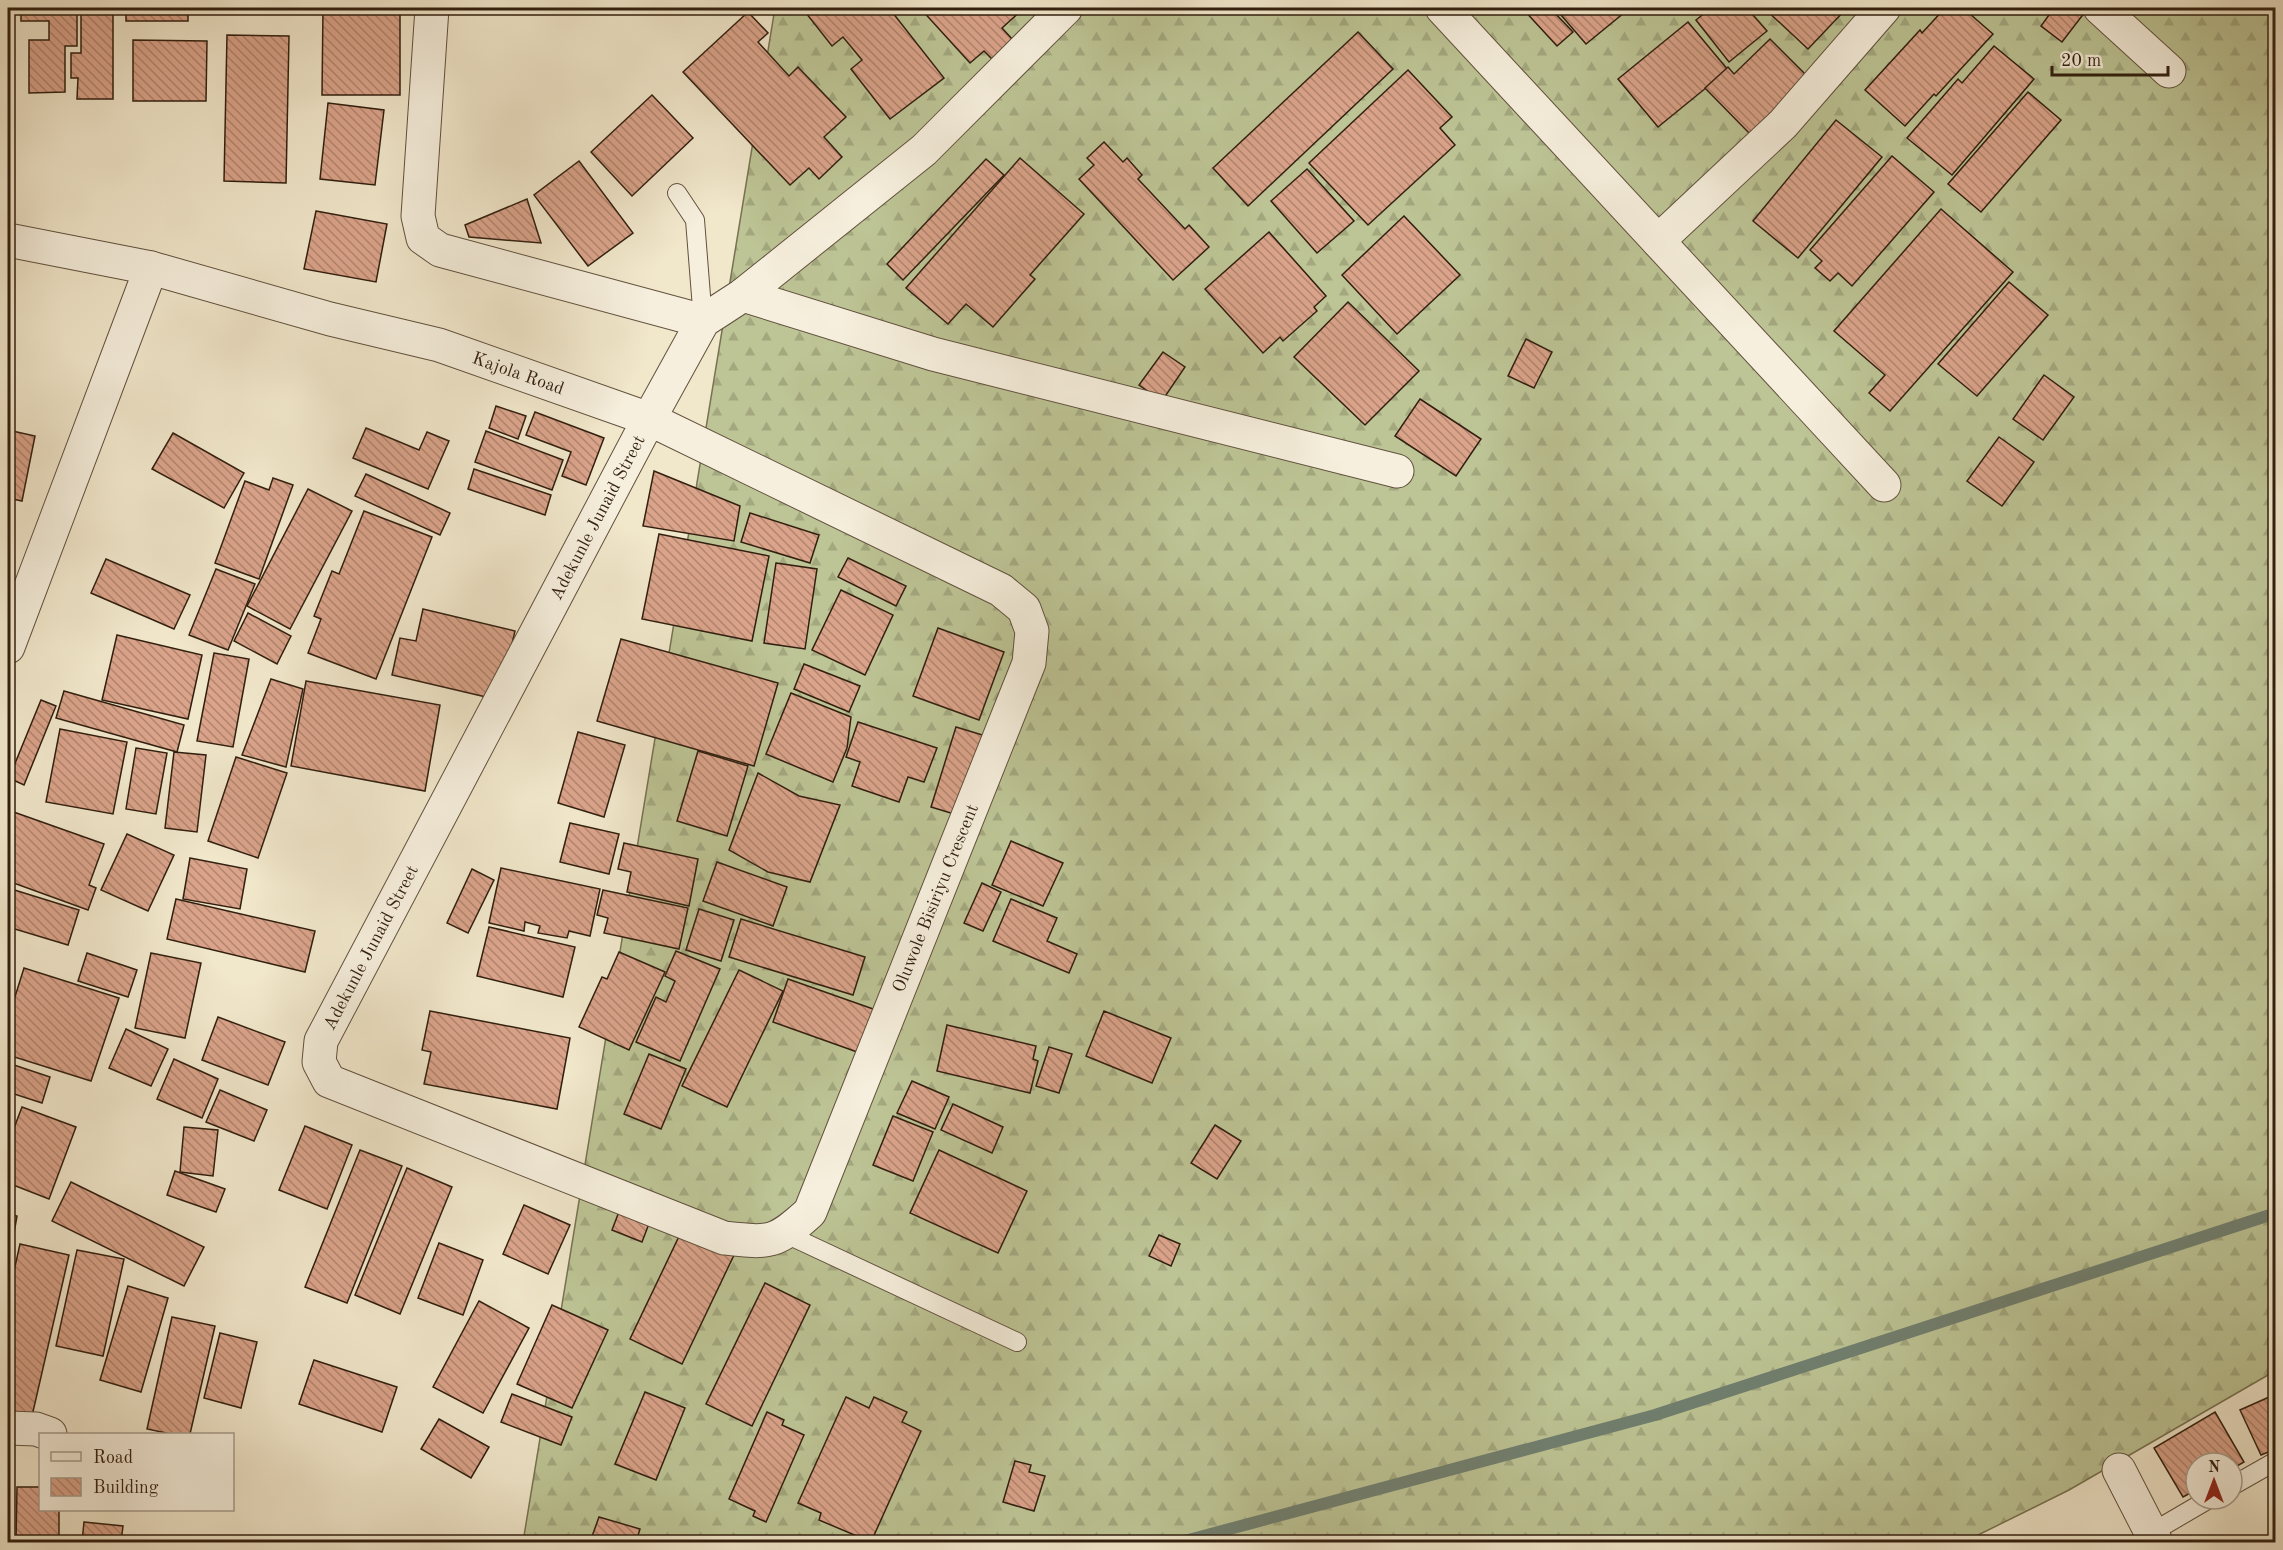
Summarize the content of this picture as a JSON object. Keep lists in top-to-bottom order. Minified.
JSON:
{"streets":{"street":["Kajola Road","Adekunle Junaid Street","Oluwole Bisiriyu Crescent"]},"crossings":[["Kajola Road","Adekunle Junaid Street"],["Kajola Road","Oluwole Bisiriyu Crescent"],["Adekunle Junaid Street","Oluwole Bisiriyu Crescent"]],"legend":["Road","Building"],"scale_bar":"20 m","north":"top"}
